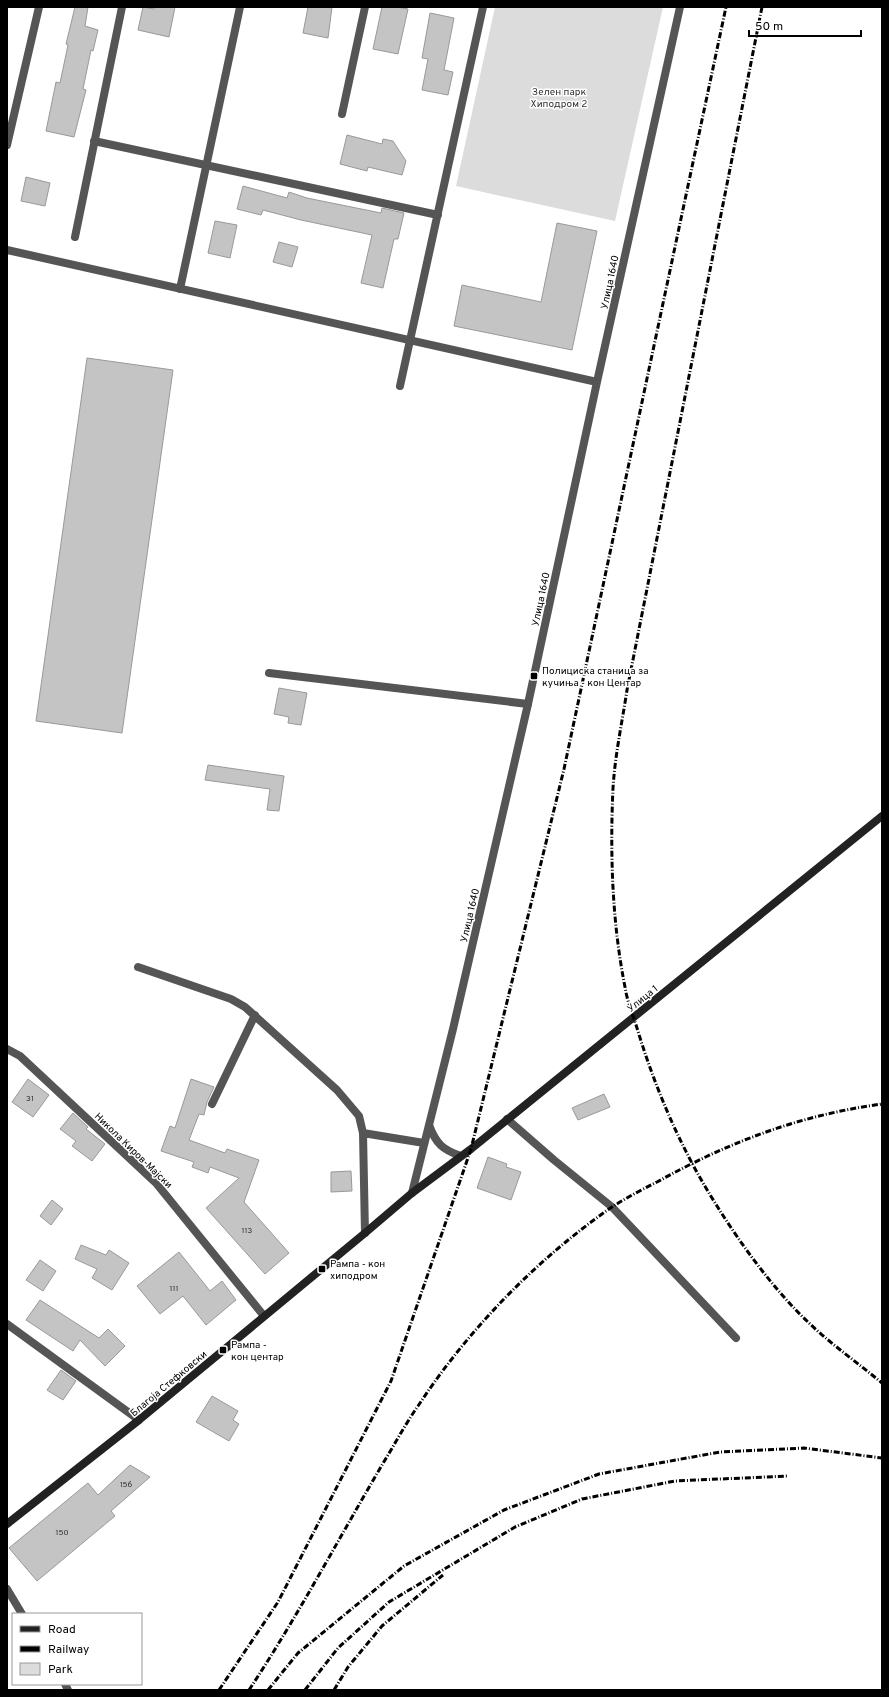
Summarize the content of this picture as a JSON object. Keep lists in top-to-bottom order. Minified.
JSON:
{"streets":{"main road":["Улица 1","Благоја Стефковски"],"street":["Улица 1640","Никола Киров-Мајски"]},"crossings":[["Улица 1640","Улица 1"],["Улица 1640","Благоја Стефковски"],["Улица 1","Благоја Стефковски"],["Никола Киров-Мајски","Благоја Стефковски"]],"parks":["Зелен парк Хиподром 2"],"places":{"transit":["Полициска станица за кучиња - кон Центар","Рампа - кон хиподром","Рампа - кон центар"]},"house_numbers":["31","113","111","156","150"],"legend":["Road","Railway","Park"],"scale_bar":"50 m"}
